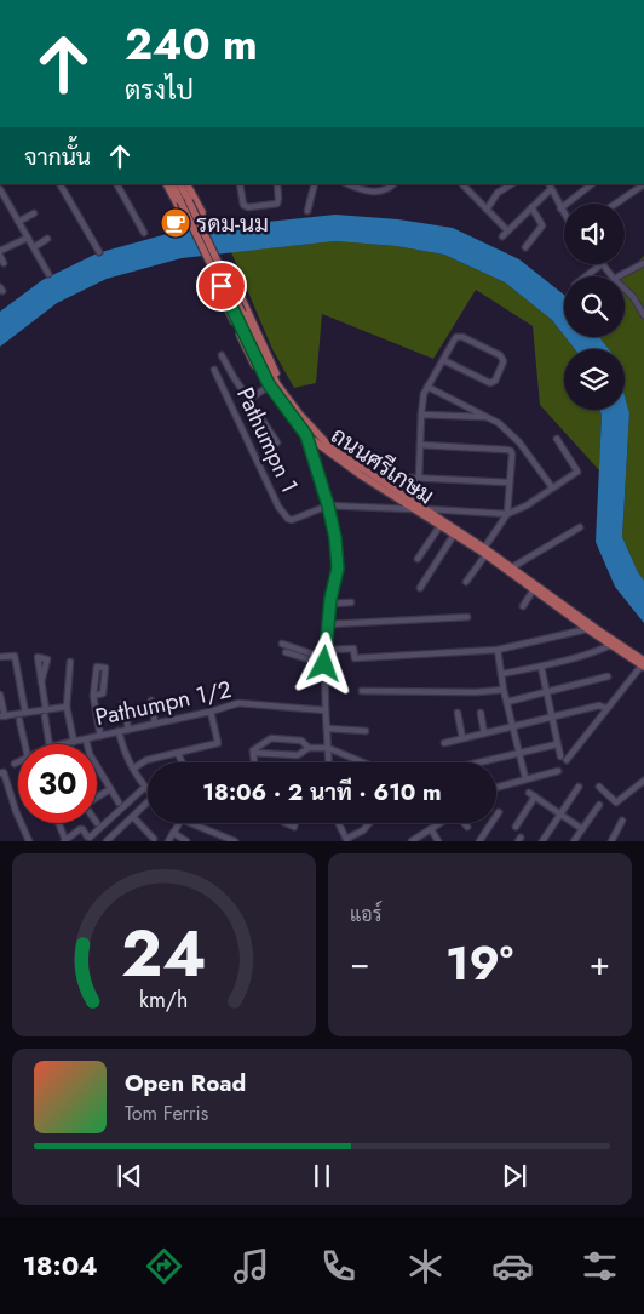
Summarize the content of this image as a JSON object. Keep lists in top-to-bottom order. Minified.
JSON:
{"streets":{"main road":["ถนนศรีเกษม"],"street":["Pathumpn 1","Pathumpn 1/2"]},"places":{"cafe":["รดม-นม"]},"page":{"turn":["240 m","ตรงไป"],"then":"จากนั้น","limit":"30","trip":"18:06 · 2 นาที · 610 m","tile":"แอร์","heat":["−","19°","+"],"song":["Open Road","Tom Ferris"],"tabs":"18:04","gauge":["24","km/h"]}}
